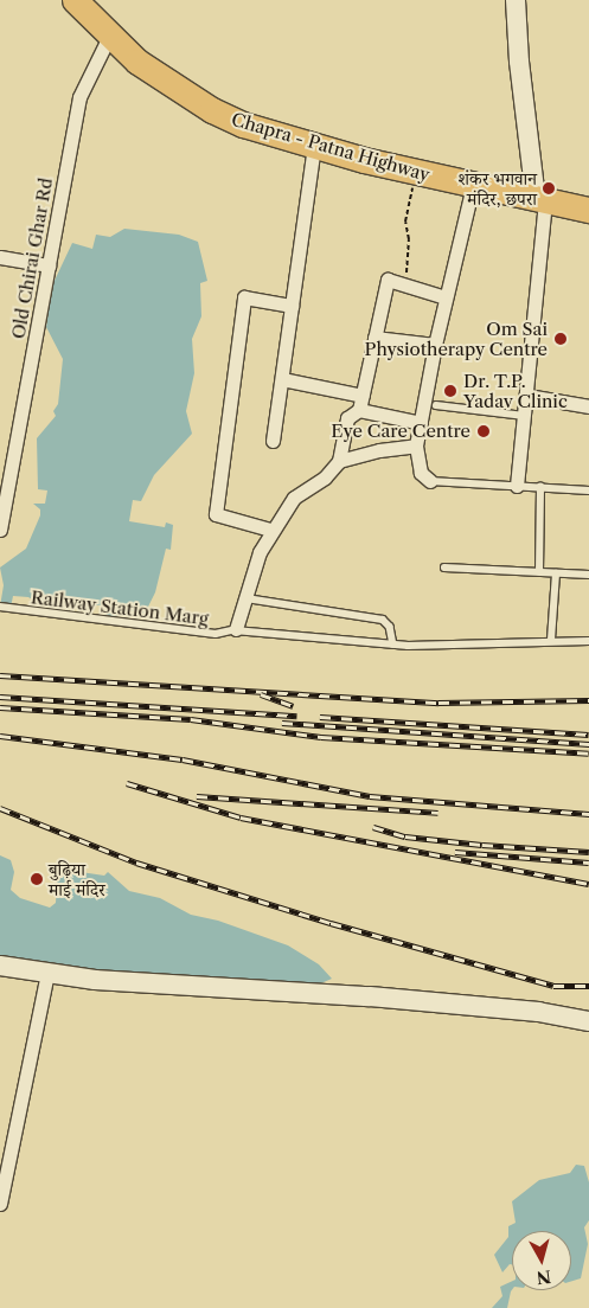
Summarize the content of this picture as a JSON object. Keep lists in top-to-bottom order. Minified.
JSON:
{"streets":{"highway":["Chapra - Patna Highway"],"street":["Old Chirai Ghar Rd"],"lane":["Railway Station Marg"]},"crossings":[["Chapra - Patna Highway","Old Chirai Ghar Rd"]],"places":["शंकर भगवान मंदिर, छपरा","Om Sai Physiotherapy Centre","Dr. T.P. Yadav Clinic","Eye Care Centre","बुढ़िया माई मंदिर"],"north":"bottom"}
